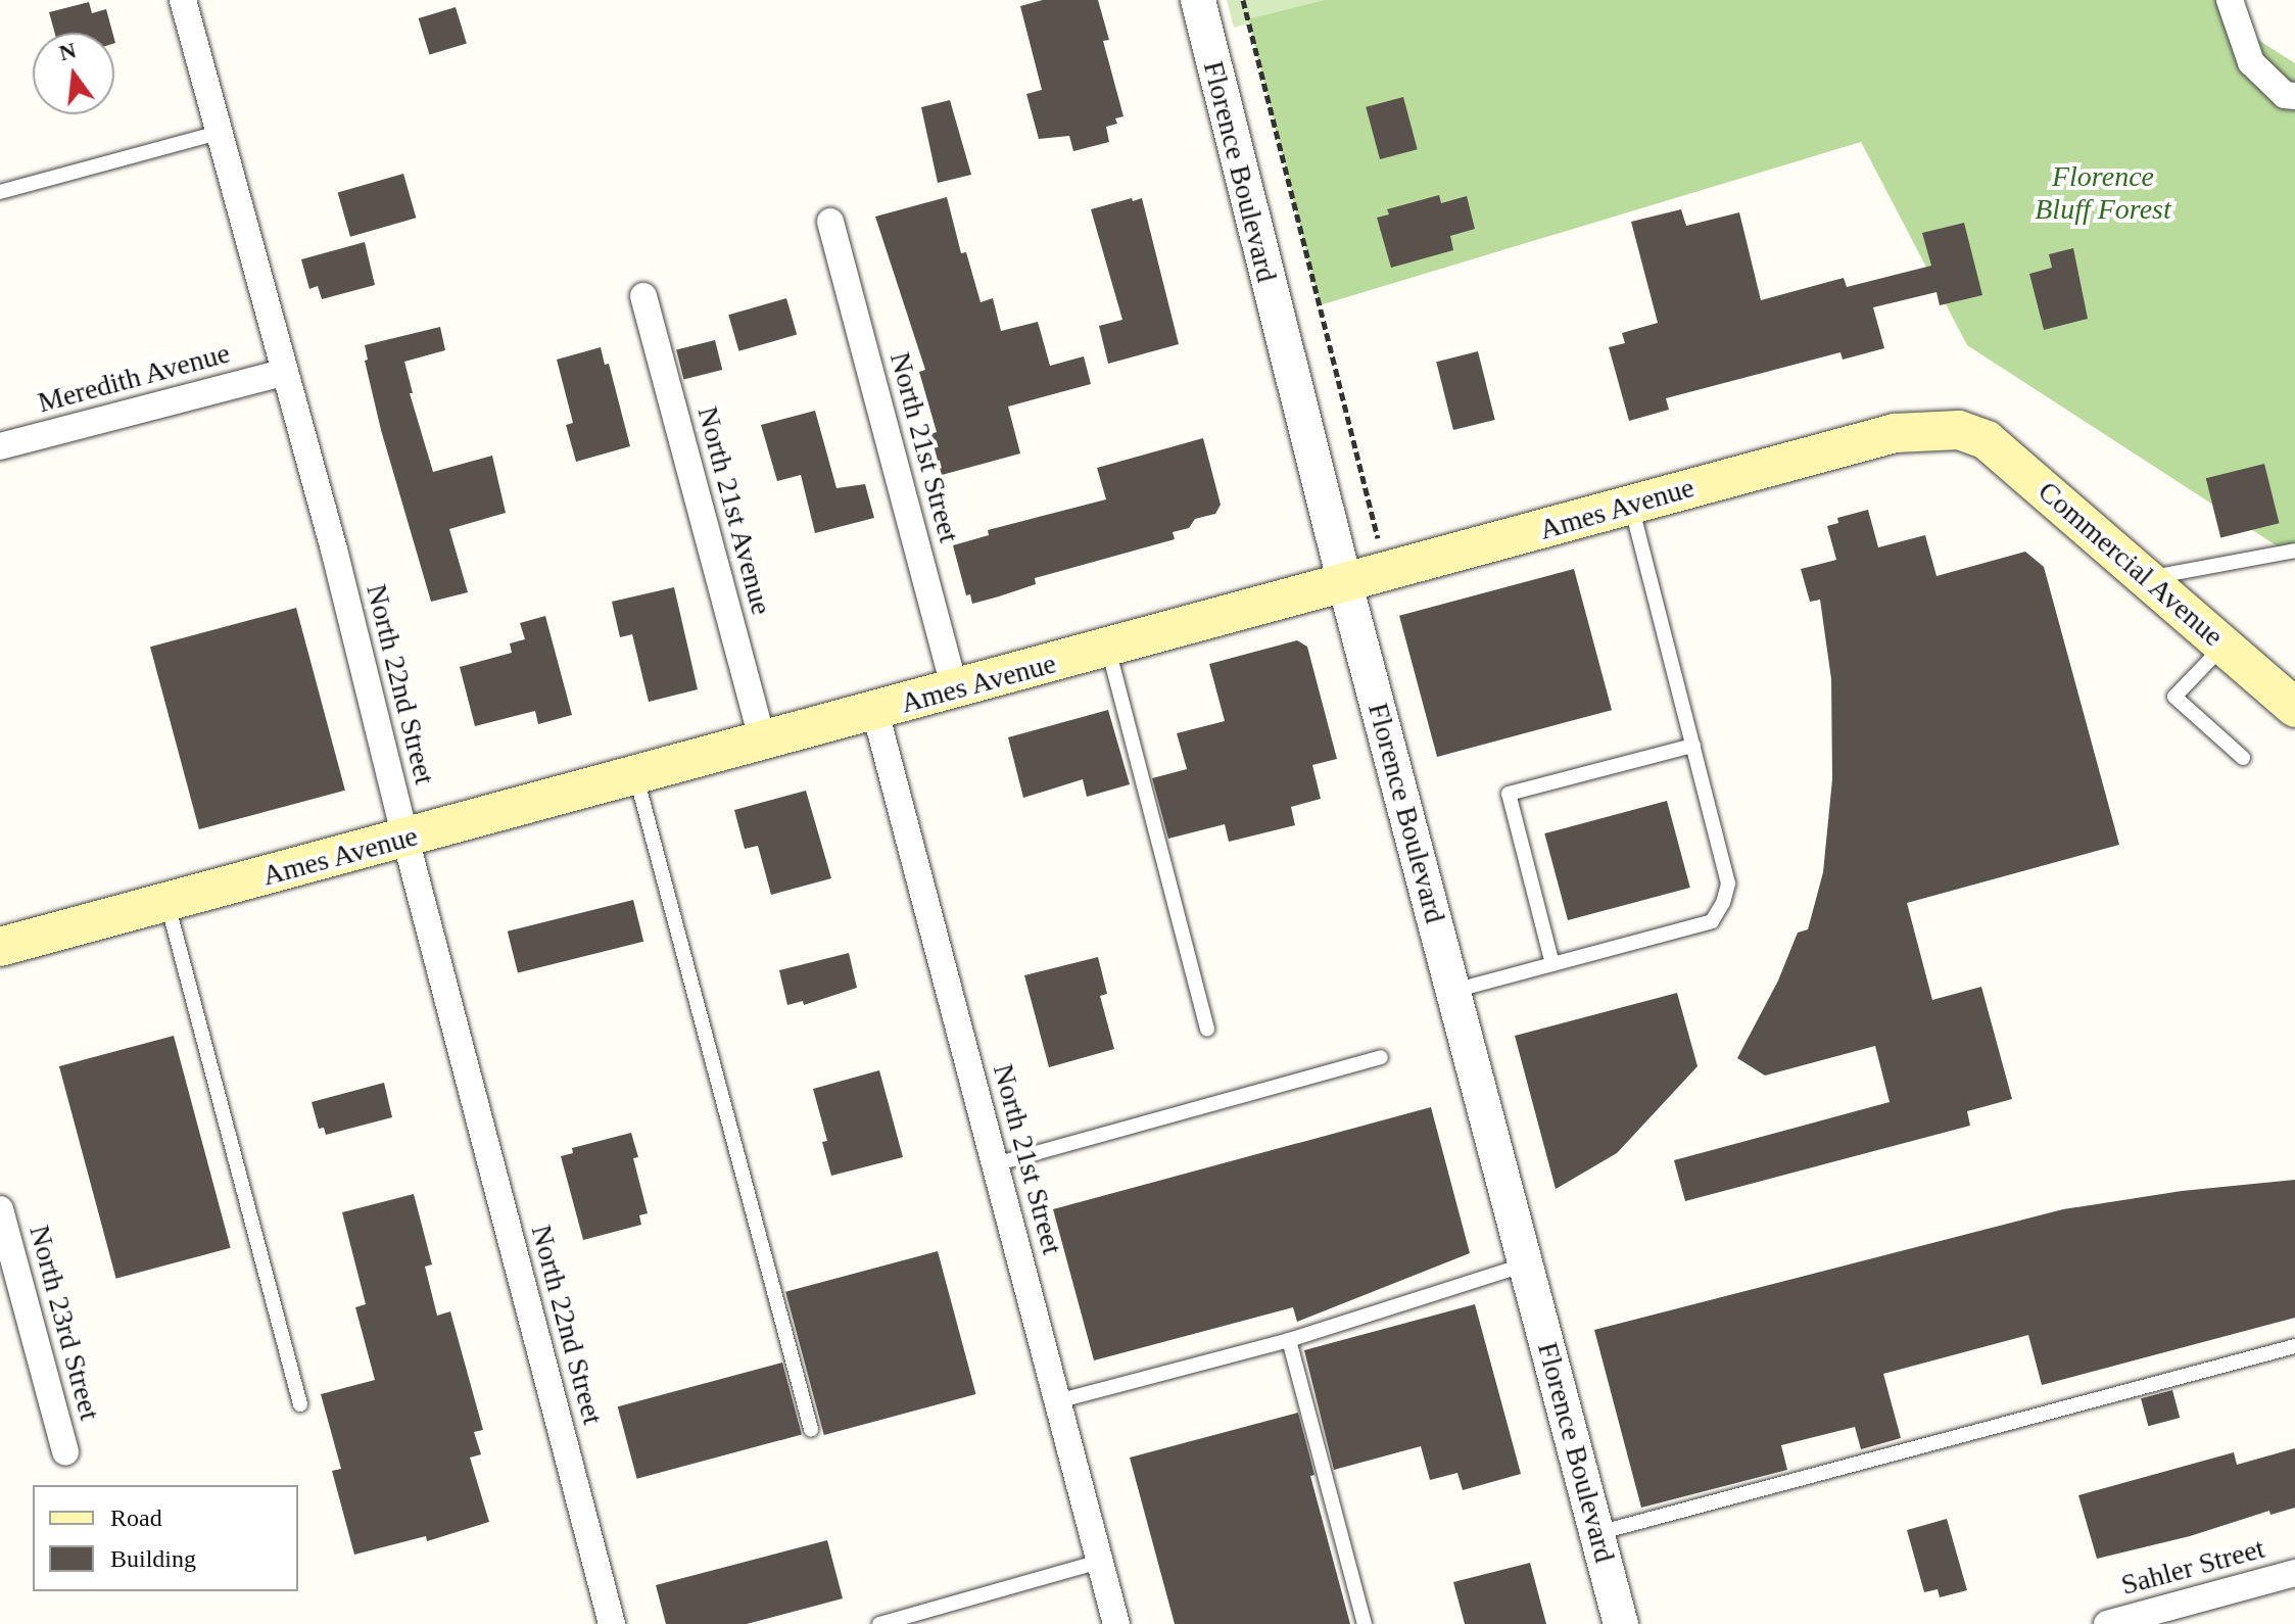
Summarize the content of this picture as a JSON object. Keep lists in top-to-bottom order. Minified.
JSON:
{"streets":{"main road":["Ames Avenue","Commercial Avenue"],"street":["Florence Boulevard","Meredith Avenue","North 21st Street","North 21st Avenue","North 22nd Street","North 23rd Street","Sahler Street"]},"crossings":[["Florence Boulevard","Ames Avenue"],["Meredith Avenue","North 22nd Street"],["North 21st Street","Ames Avenue"],["Ames Avenue","North 21st Avenue"],["Ames Avenue","Commercial Avenue"],["Ames Avenue","North 22nd Street"]],"parks":["Florence Bluff Forest"],"legend":["Road","Building"],"north":"top"}
